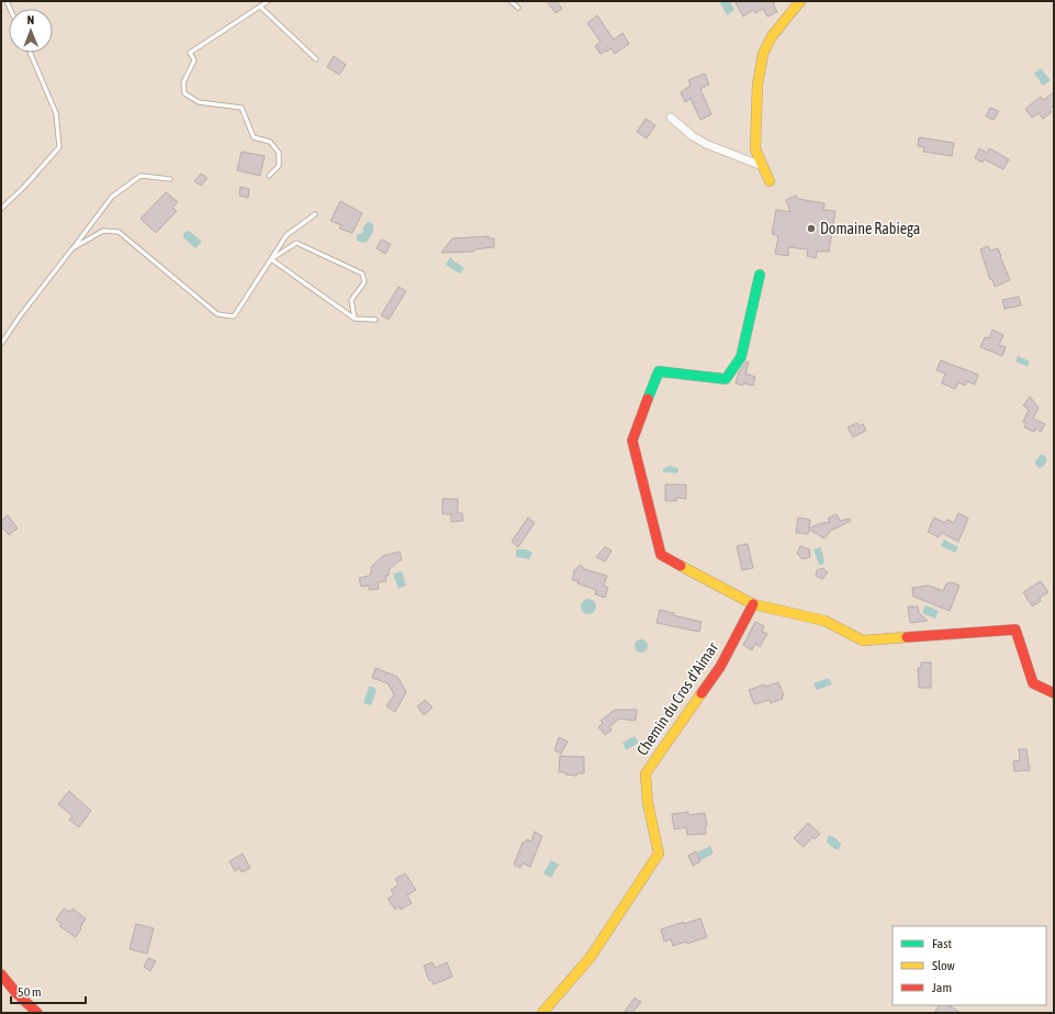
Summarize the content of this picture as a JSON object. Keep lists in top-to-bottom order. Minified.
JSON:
{"streets":{"street":["Chemin du Cros d'Aimar"]},"places":["Domaine Rabiega"],"legend":["Fast","Slow","Jam"],"scale_bar":"50 m","north":"top"}
